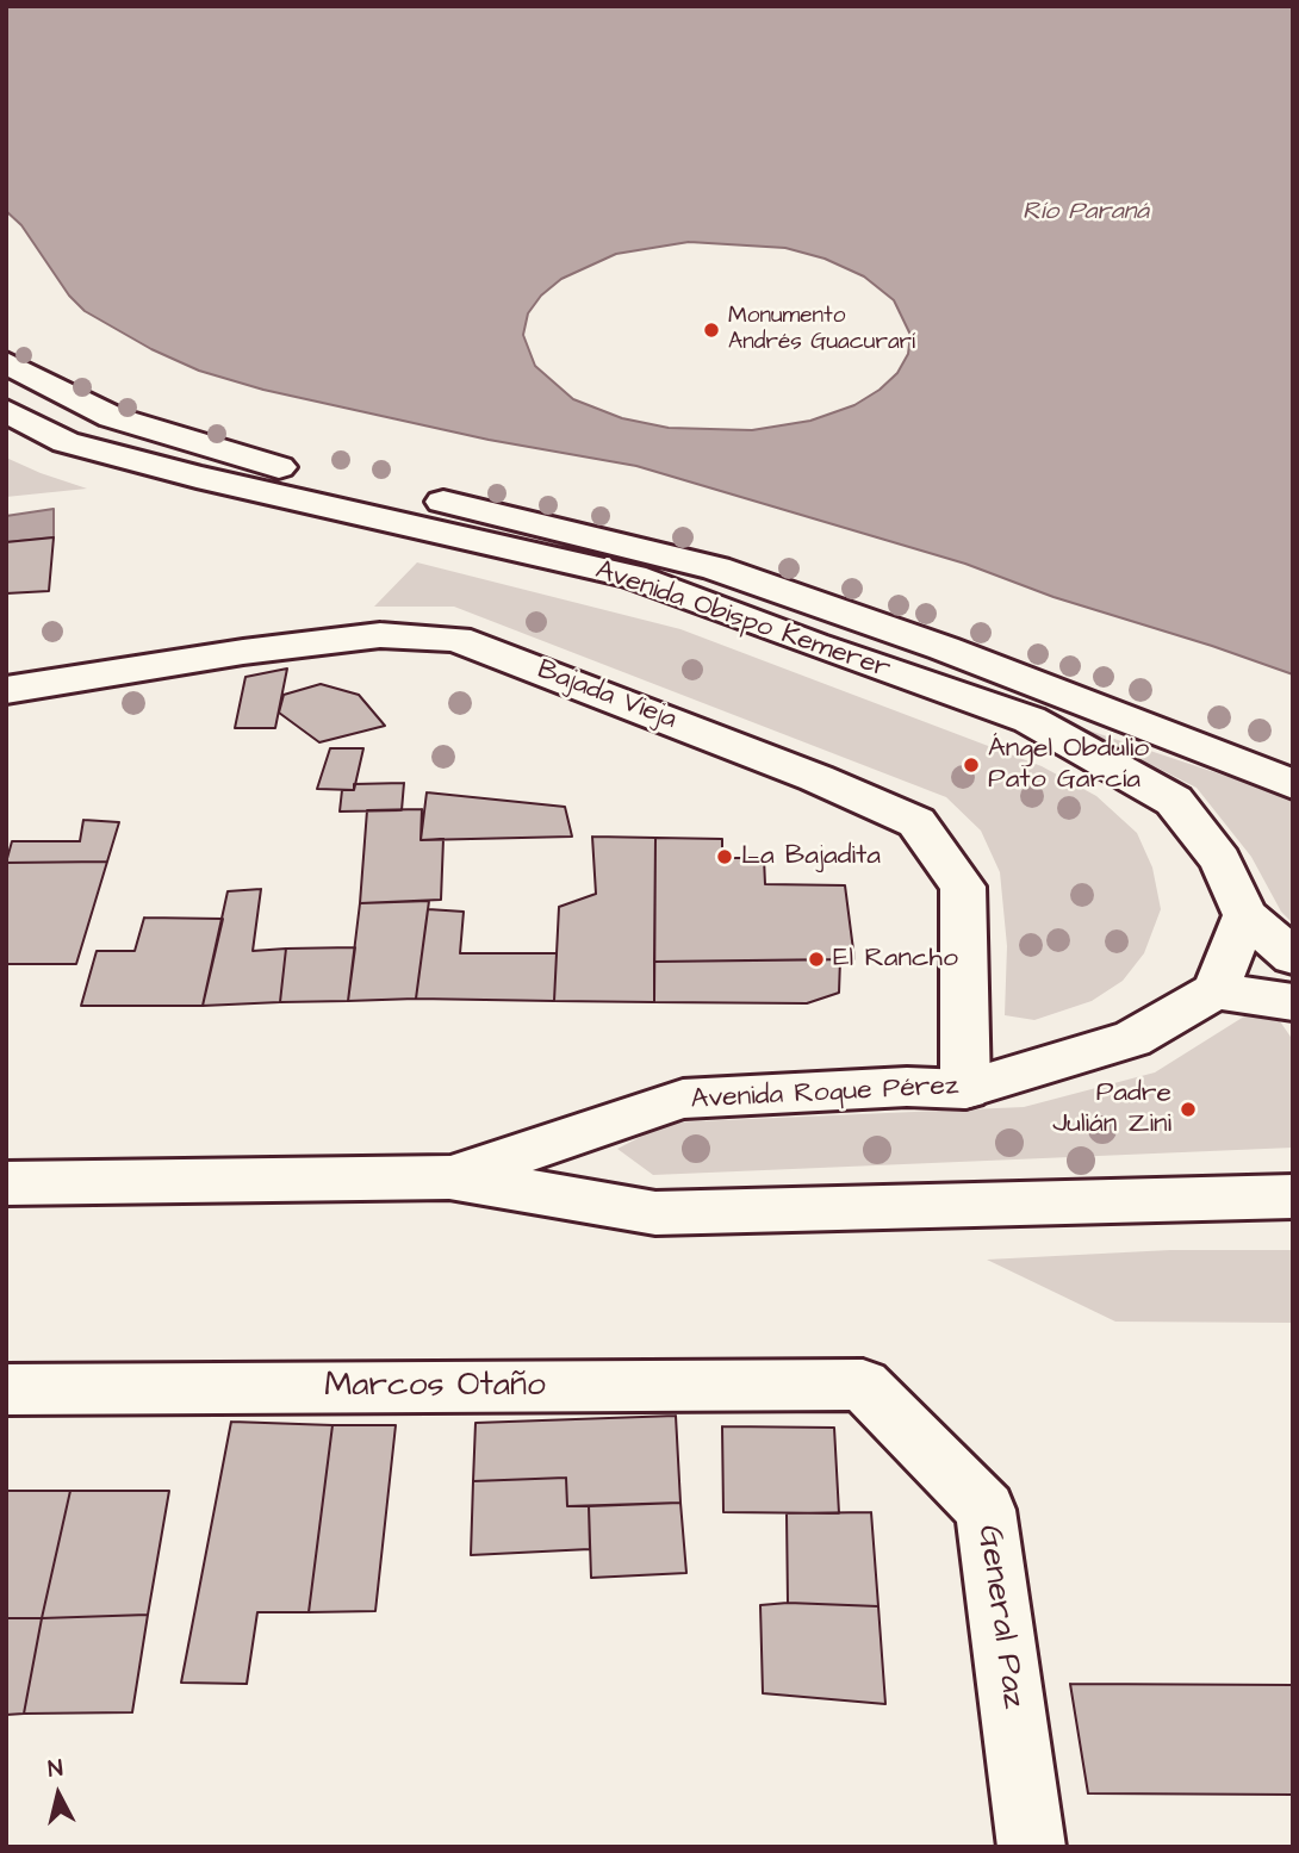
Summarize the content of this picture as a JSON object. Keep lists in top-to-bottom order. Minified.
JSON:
{"streets":{"main road":["Avenida Obispo Kemerer","Bajada Vieja","Avenida Roque Pérez","Marcos Otaño","General Paz"]},"crossings":[["Bajada Vieja","Avenida Roque Pérez"],["Marcos Otaño","General Paz"]],"water":["Río Paraná"],"places":["Monumento Andrés Guacurarí","Ángel Obdulio Pato García","La Bajadita","El Rancho","Padre Julián Zini"],"north":"top"}
